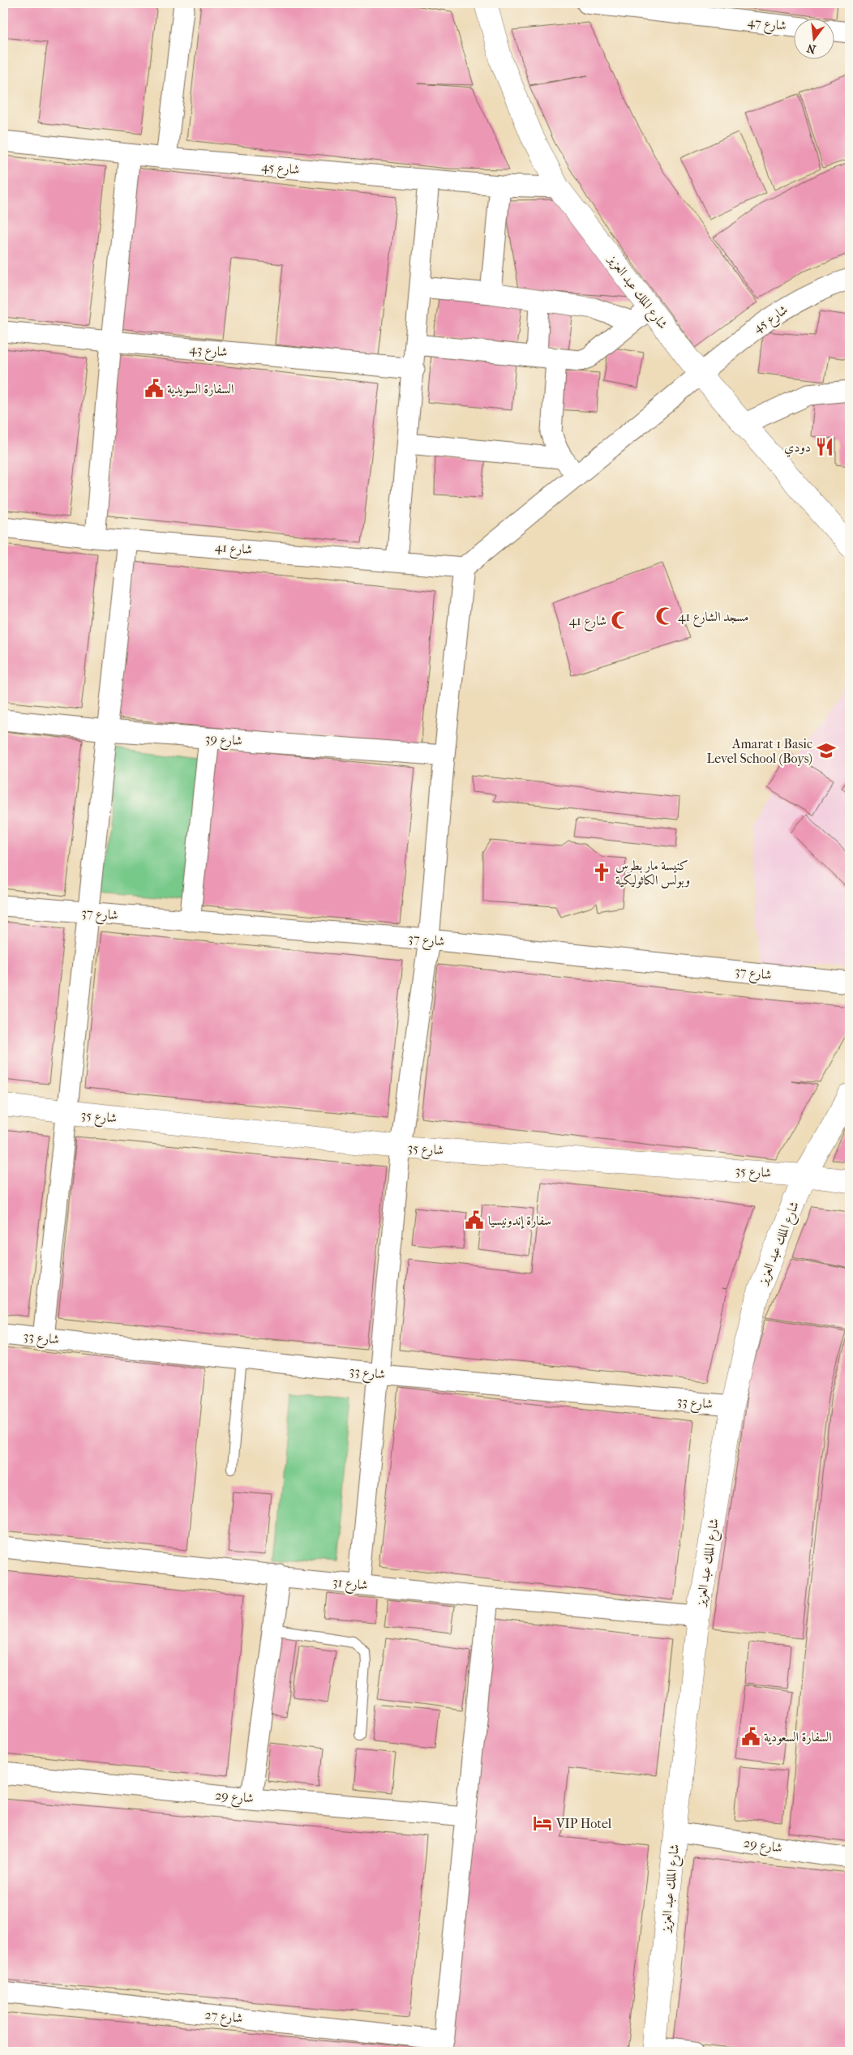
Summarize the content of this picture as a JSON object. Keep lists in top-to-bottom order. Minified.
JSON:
{"streets":{"street":["شارع 47","شارع 45","شارع الملك عبد العزيز","شارع 43","شارع 41","شارع 39","شارع 37","شارع 35","شارع 33","شارع 31","شارع 29","شارع 27"]},"crossings":[["شارع 45","شارع الملك عبد العزيز"],["شارع 45","شارع 41"],["شارع الملك عبد العزيز","شارع 35"],["شارع الملك عبد العزيز","شارع 33"],["شارع الملك عبد العزيز","شارع 31"],["شارع الملك عبد العزيز","شارع 29"]],"places":{"public building":["السفارة السويدية","سفارة إندونيسيا","السفارة السعودية"],"restaurant":["دودي"],"mosque":["مسجد الشارع 41","شارع 41"],"school or university":["Amarat 1 Basic Level School (Boys)"],"church":["كنيسة مار بطرس وبولس الكاثوليكية"],"hotel":["VIP Hotel"]},"north":"bottom"}
